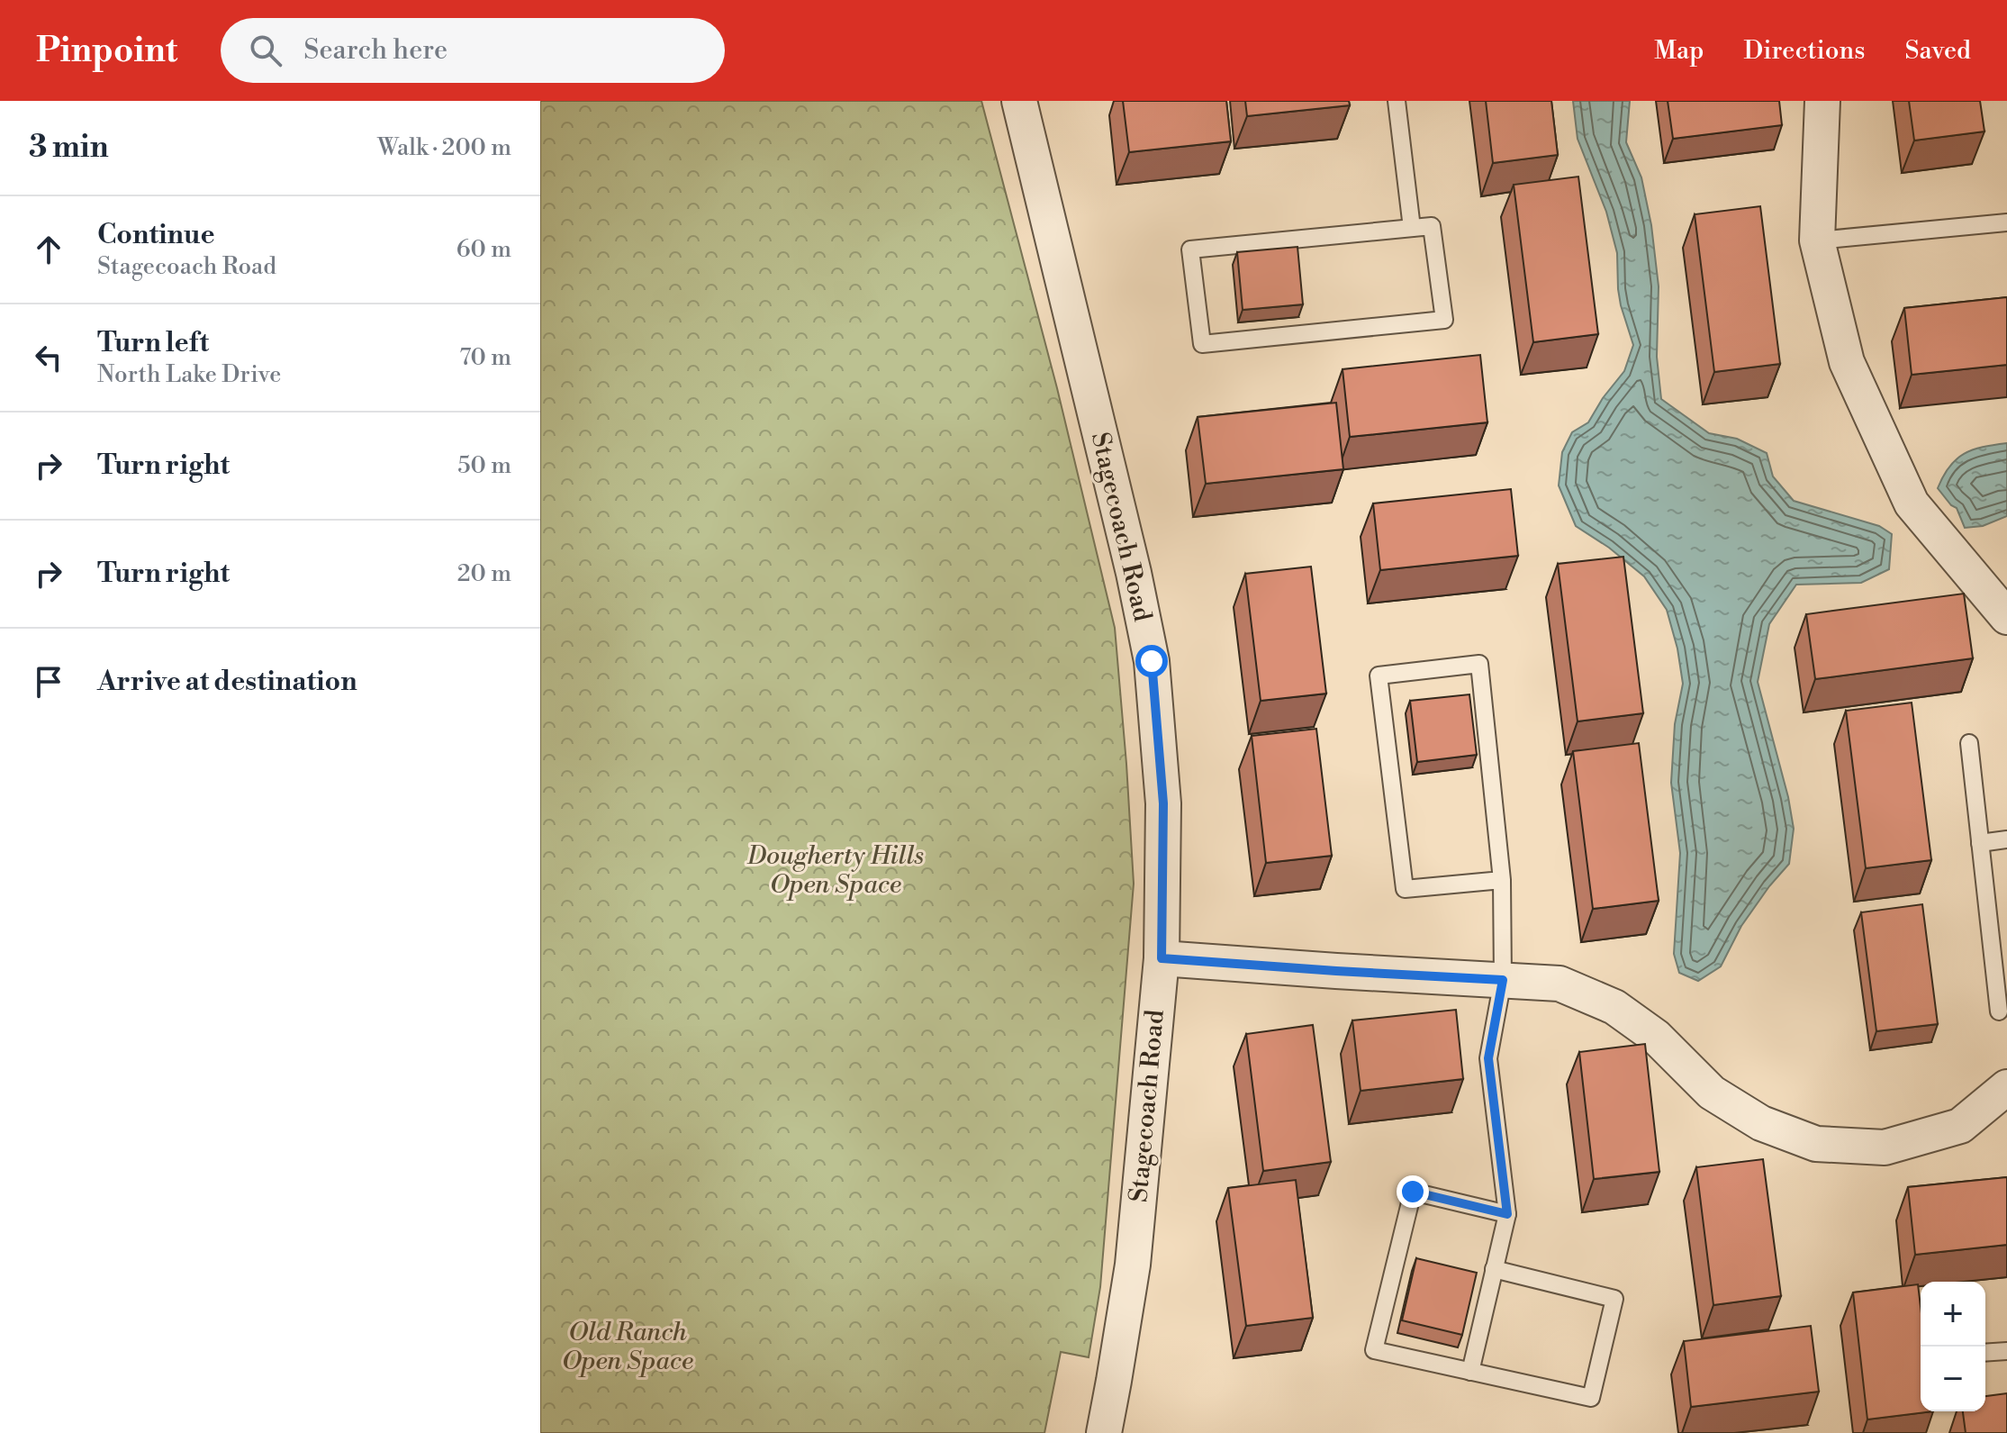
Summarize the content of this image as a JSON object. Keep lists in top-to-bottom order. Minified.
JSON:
{"streets":{"street":["Stagecoach Road"]},"parks":["Dougherty Hills Open Space","Old Ranch Open Space"],"page":{"header":"Pinpoint","search":"Search here","nav":["Map","Directions","Saved"],"heading":["3 min","Walk · 200 m"],"list":[["Continue","Stagecoach Road","60 m"],["Turn left","North Lake Drive","70 m"],["Turn right","50 m"],["Turn right","20 m"],"Arrive at destination"],"map_buttons":["+","−"]}}
